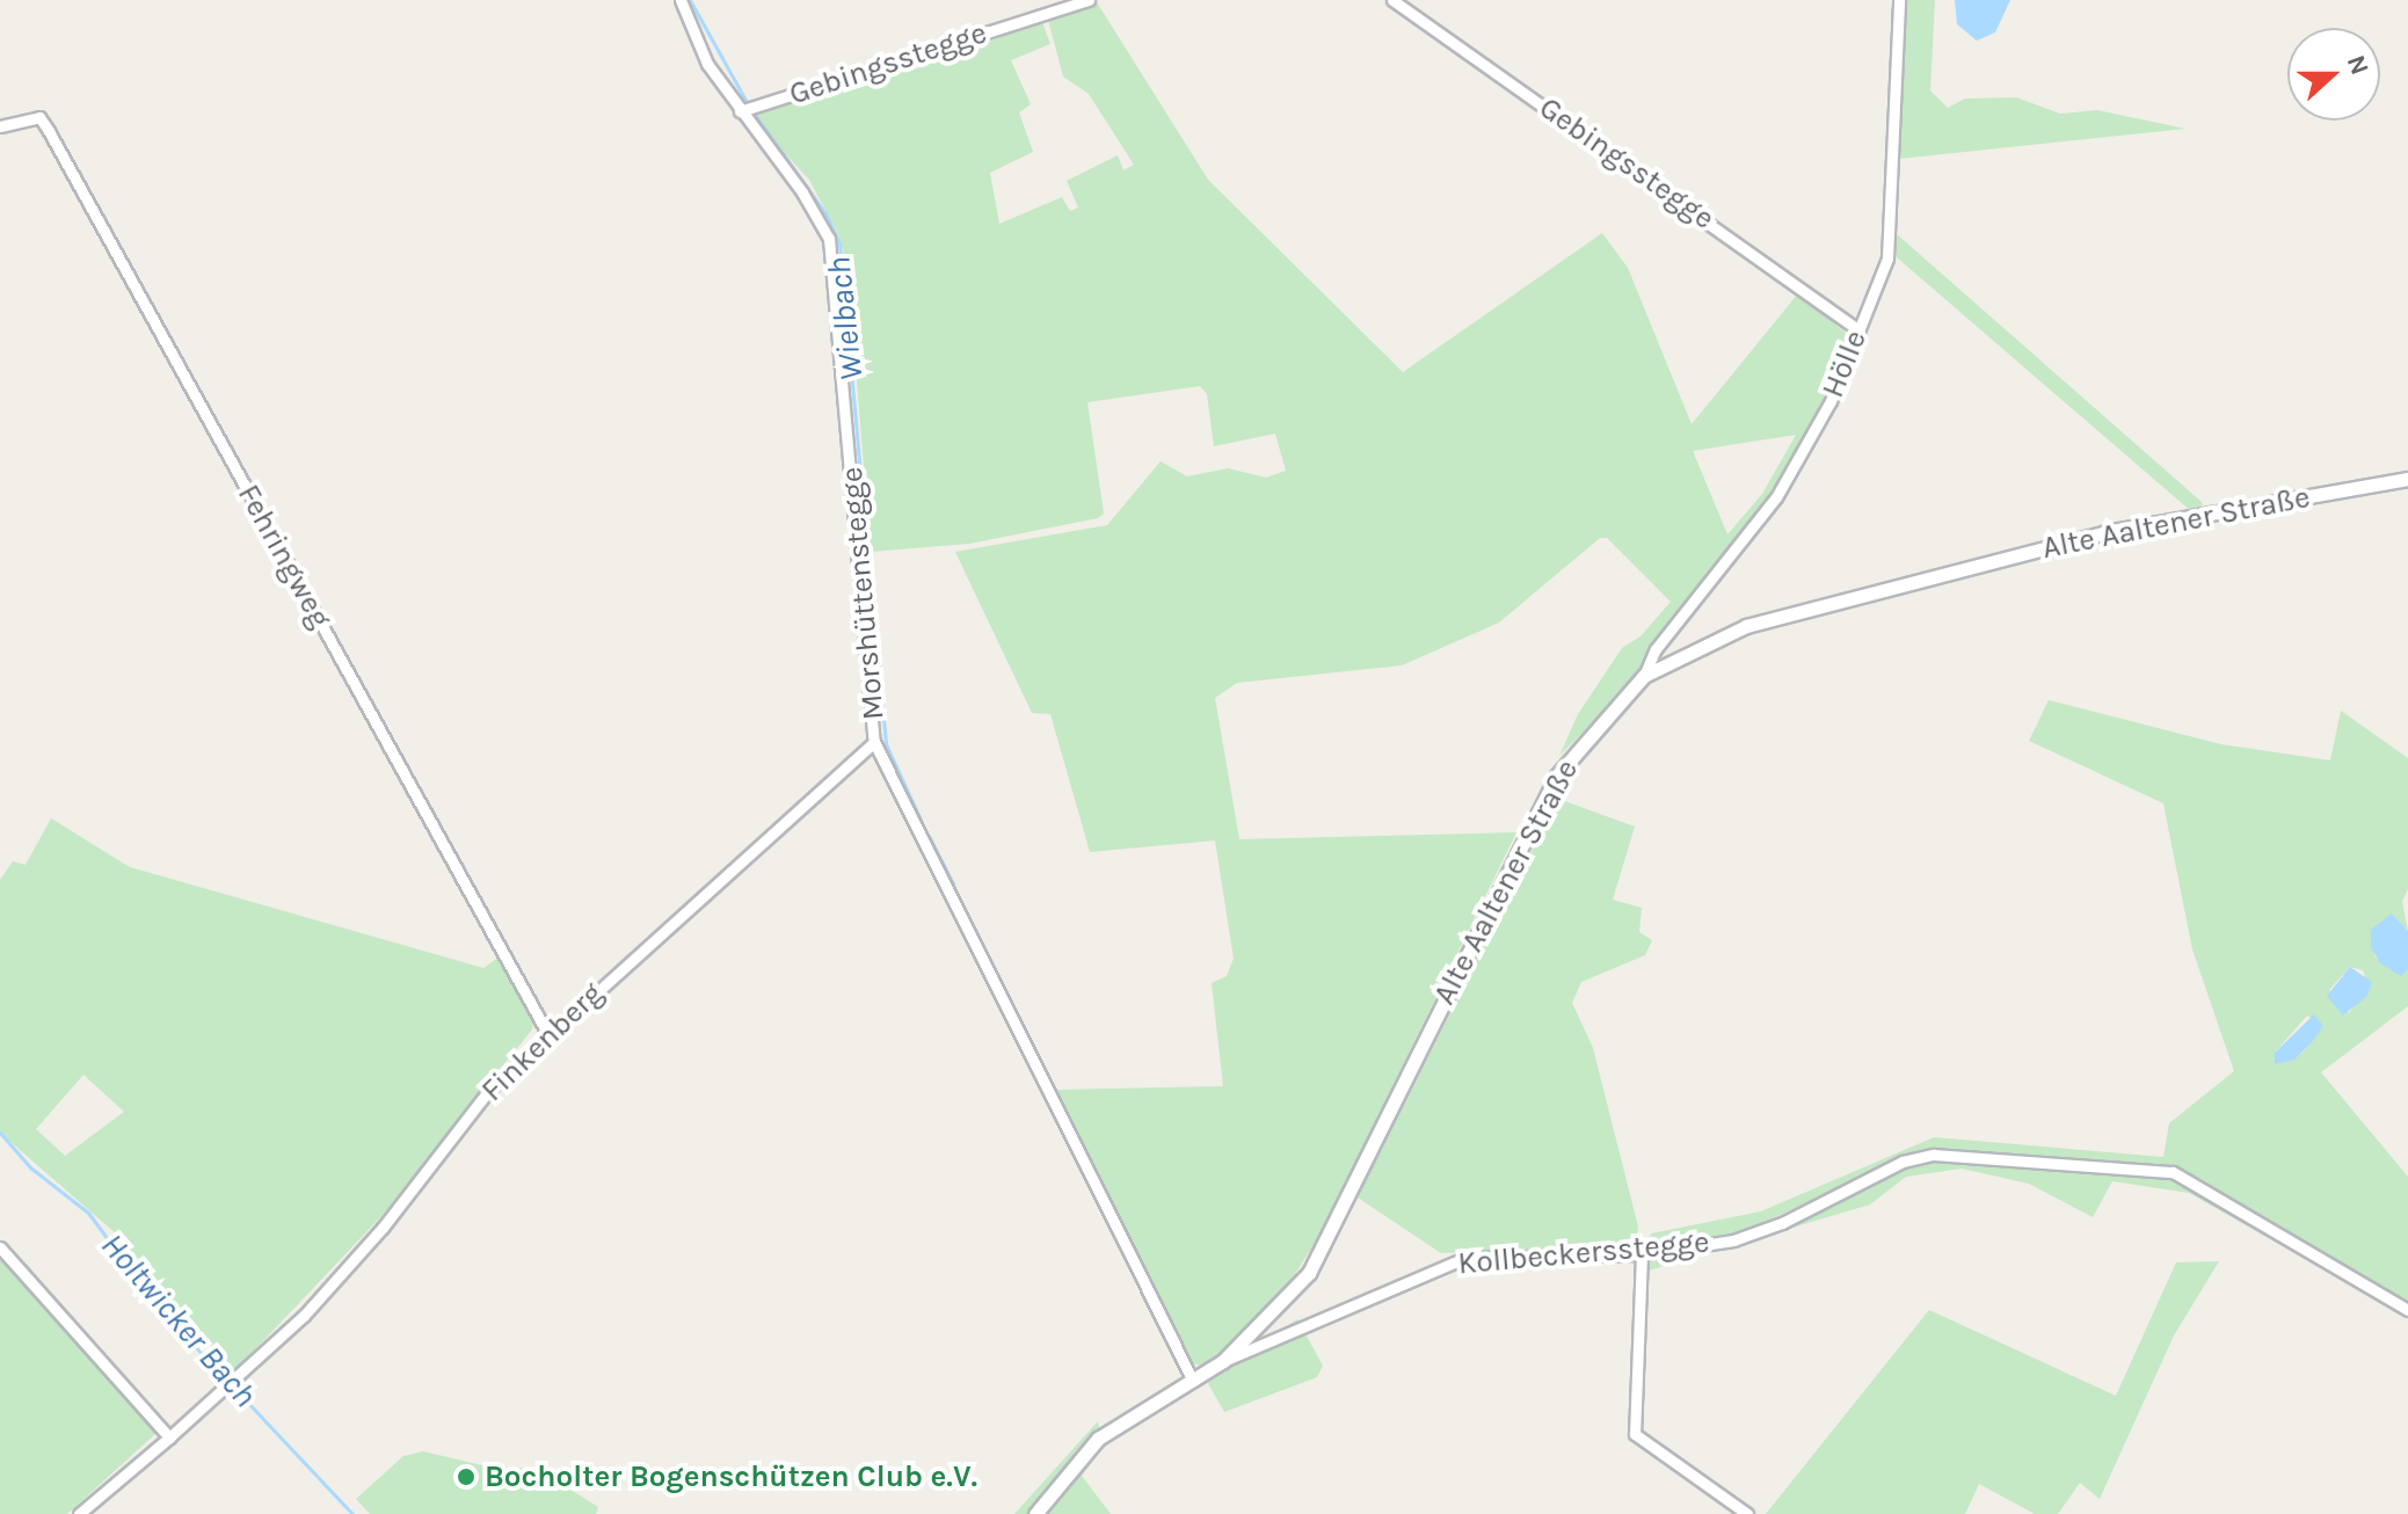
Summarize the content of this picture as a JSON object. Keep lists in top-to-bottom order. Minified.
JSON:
{"streets":{"street":["Gebingsstegge","Hölle","Alte Aaltener Straße","Fehringweg","Morshüttenstegge","Finkenberg","Kollbeckersstegge"]},"crossings":[["Gebingsstegge","Hölle"],["Gebingsstegge","Morshüttenstegge"],["Hölle","Alte Aaltener Straße"],["Alte Aaltener Straße","Morshüttenstegge"],["Alte Aaltener Straße","Kollbeckersstegge"],["Fehringweg","Finkenberg"],["Morshüttenstegge","Finkenberg"]],"water":["Wielbach","Holtwicker Bach"],"places":["Bocholter Bogenschützen Club e.V."],"north":"right"}
